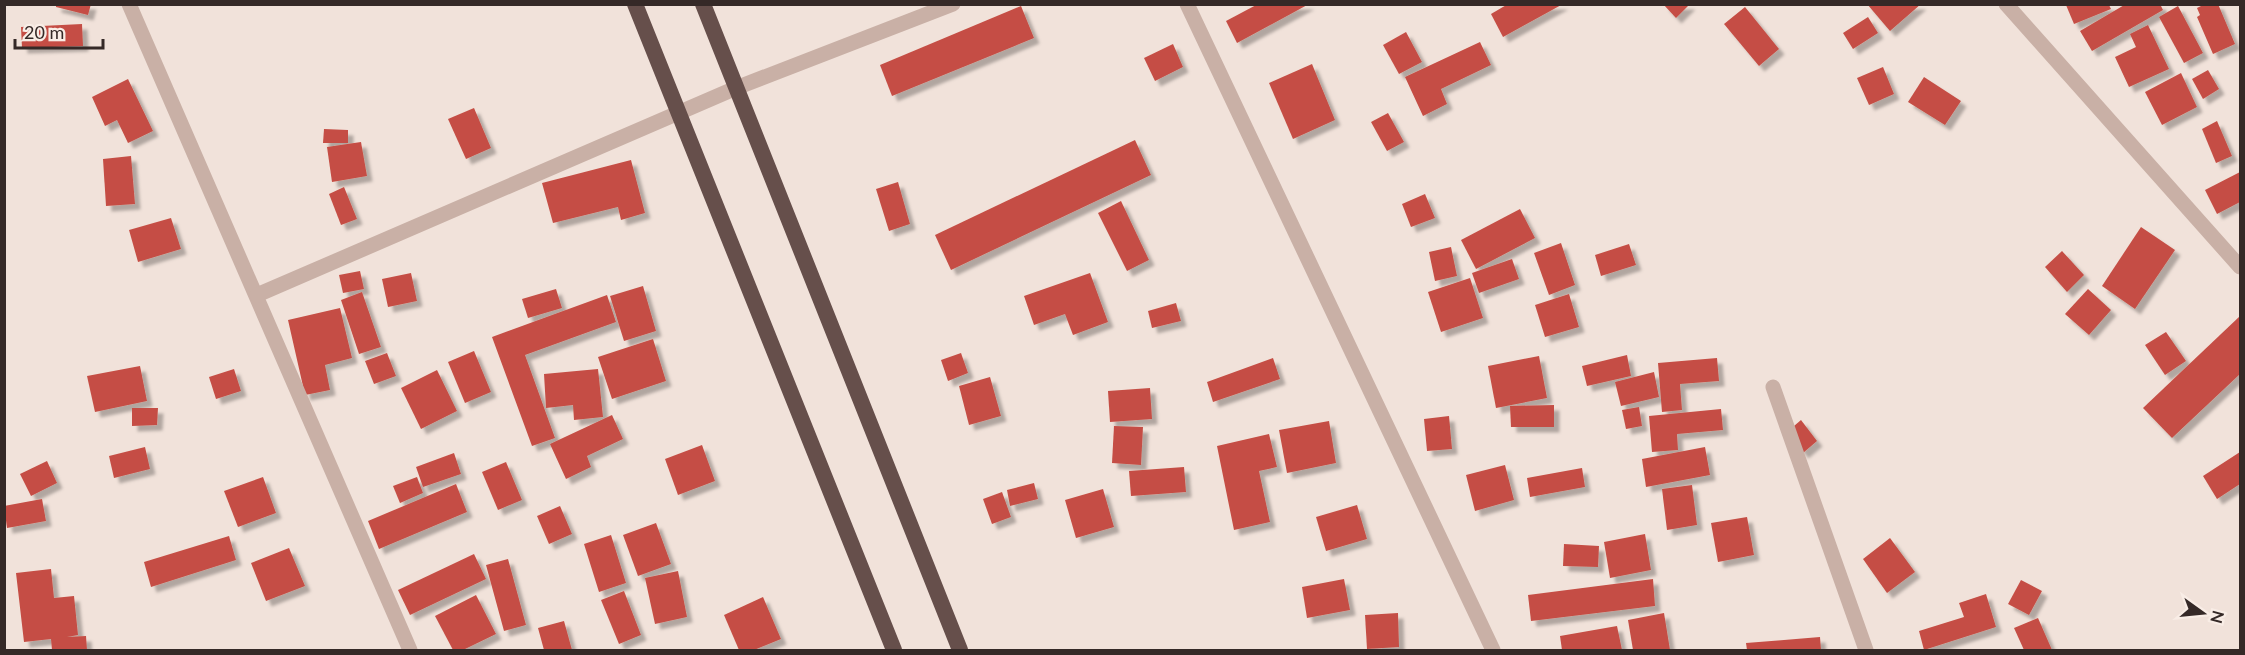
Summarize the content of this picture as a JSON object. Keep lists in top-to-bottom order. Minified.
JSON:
{"scale_bar":"20 m","north":"right"}
